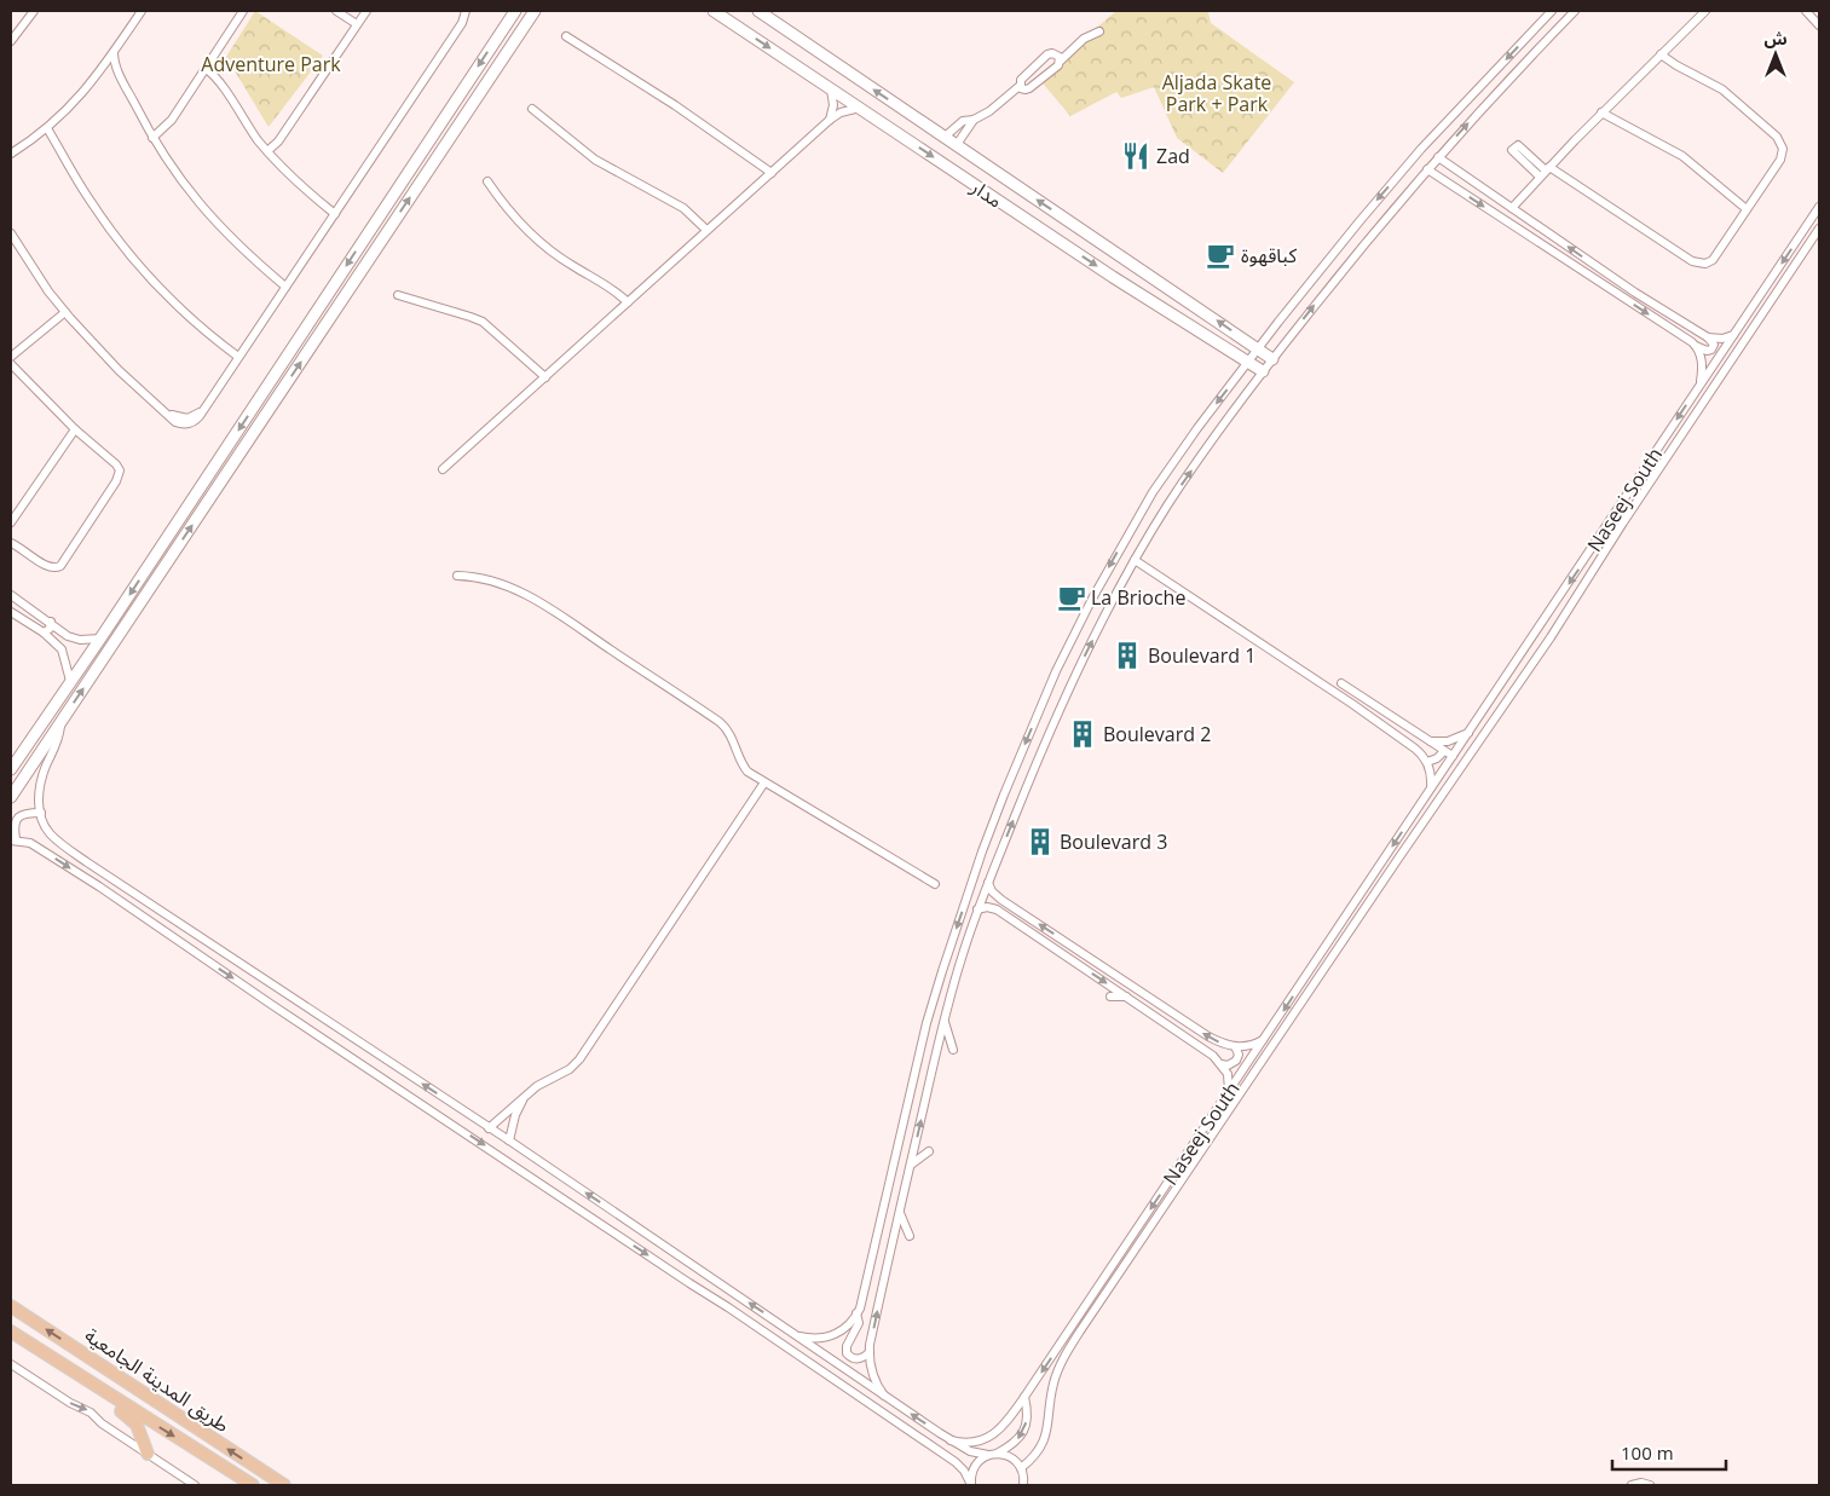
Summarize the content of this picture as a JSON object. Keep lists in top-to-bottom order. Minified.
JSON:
{"streets":{"main road":["طريق المدينة الجامعية"],"street":["مدار","Naseej South"]},"parks":["Adventure Park","Aljada Skate Park + Park"],"places":{"restaurant":["Zad"],"cafe":["كباقهوة","La Brioche"],"building":["Boulevard 1","Boulevard 2","Boulevard 3"]},"scale_bar":"100 m","north":"top"}
